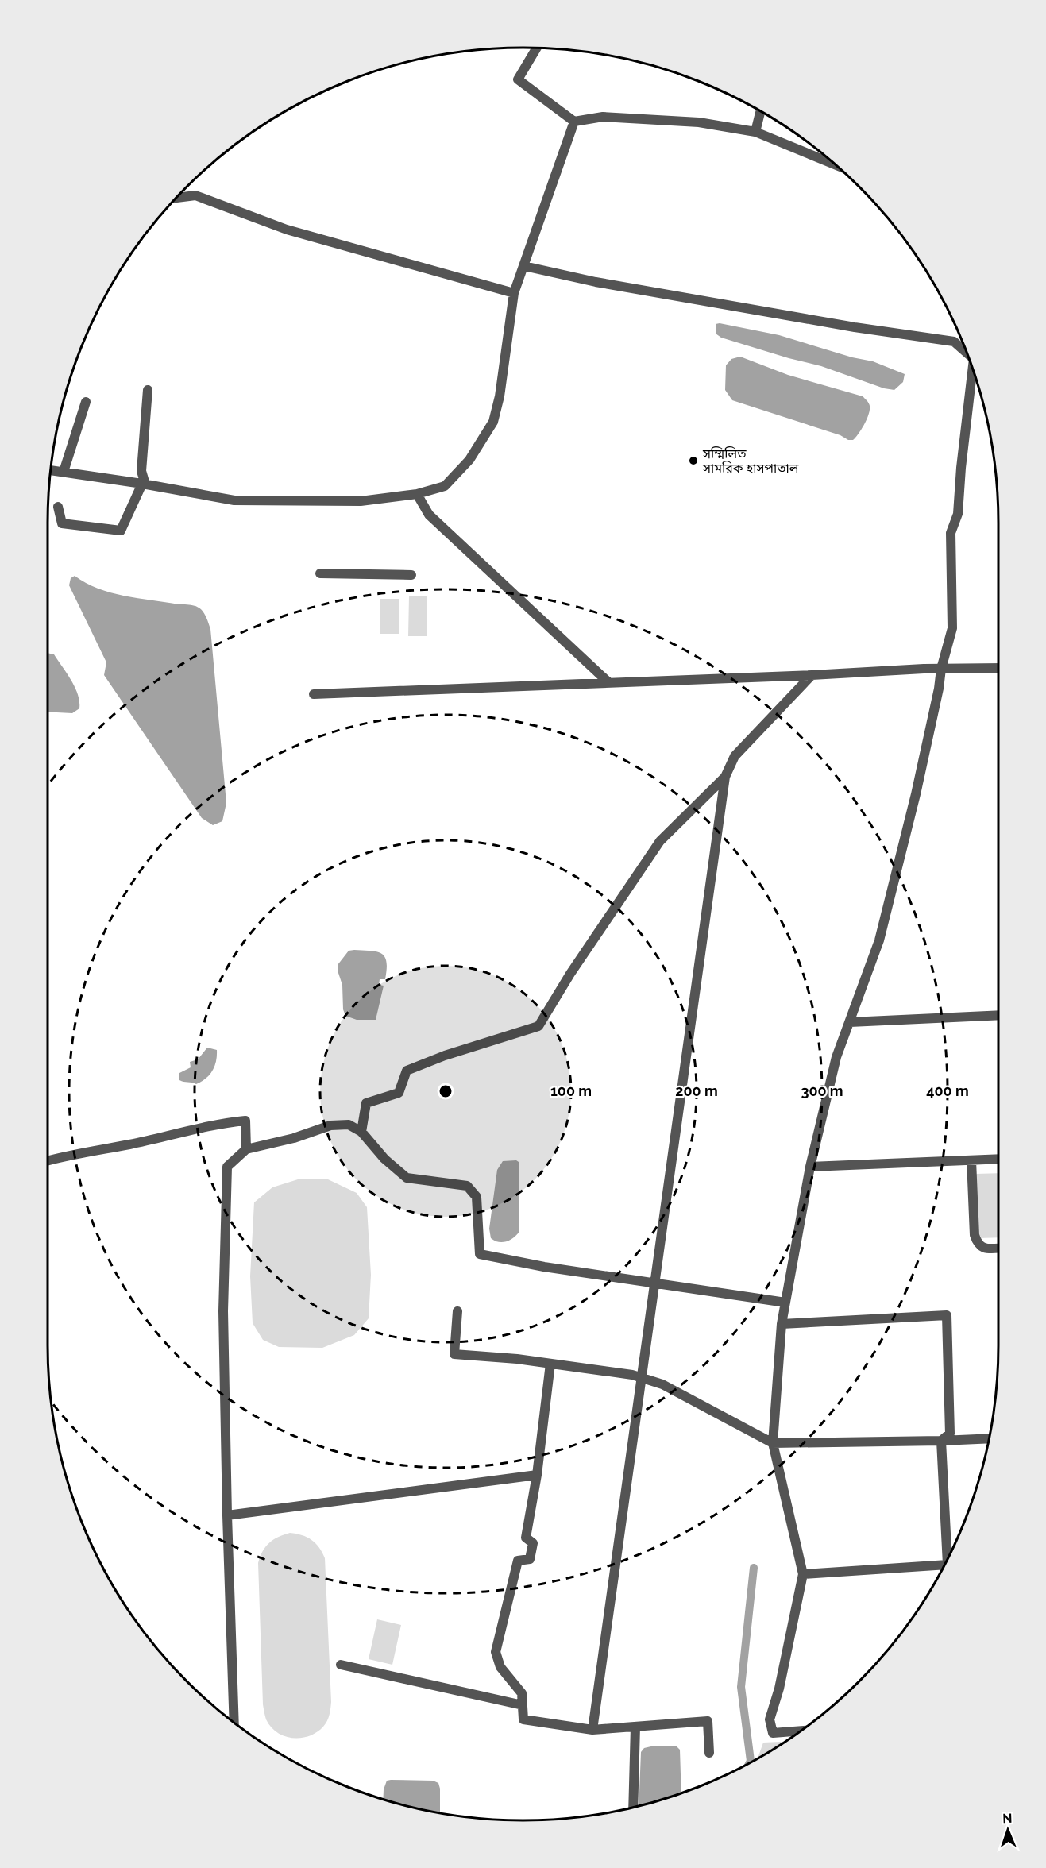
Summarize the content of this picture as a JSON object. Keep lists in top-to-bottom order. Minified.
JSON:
{"places":["সম্মিলিত সামরিক হাসপাতাল"],"north":"top","rings":["100 m","200 m","300 m","400 m"]}
